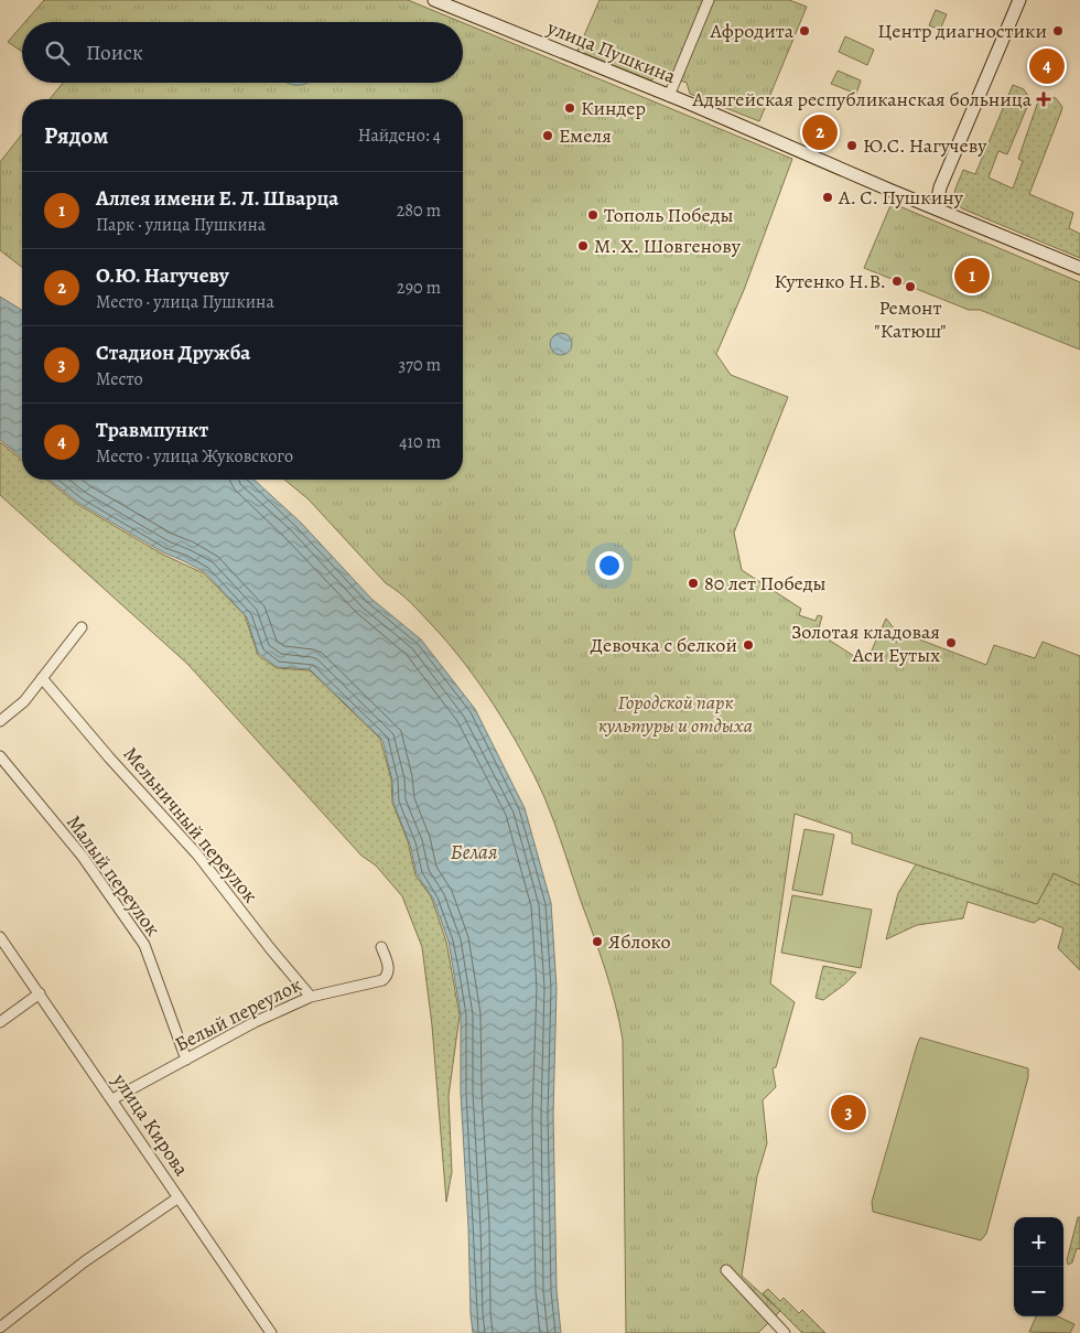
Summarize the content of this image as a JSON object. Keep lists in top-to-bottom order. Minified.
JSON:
{"streets":{"main road":["улица Пушкина"],"street":["Мельничный переулок","Малый переулок","Белый переулок","улица Кирова"]},"crossings":[["Мельничный переулок","Белый переулок"],["Малый переулок","Белый переулок"],["Белый переулок","улица Кирова"]],"water":["Белая"],"parks":["Городской парк культуры и отдыха"],"places":{"other":["Афродита","Центр диагностики","Киндер","Емеля","Ю.С. Нагучеву","А. С. Пушкину","Тополь Победы","М. Х. Шовгенову","Кутенко Н.В.","Ремонт \"Катюш\"","80 лет Победы","Золотая кладовая Аси Еутых","Девочка с белкой","Яблоко"],"health":["Адыгейская республиканская больница"]},"page":{"search":"Поиск","pins":["4","2","1","3"],"heading":["Рядом","Найдено: 4"],"list":[{"mark":"1","name":"Аллея имени Е. Л. Шварца","note":"Парк · улица Пушкина","value":"280 m"},{"mark":"2","name":"О.Ю. Нагучеву","note":"Место · улица Пушкина","value":"290 m"},{"mark":"3","name":"Стадион Дружба","note":"Место","value":"370 m"},{"mark":"4","name":"Травмпункт","note":"Место · улица Жуковского","value":"410 m"}],"map_buttons":["+","−"]}}
